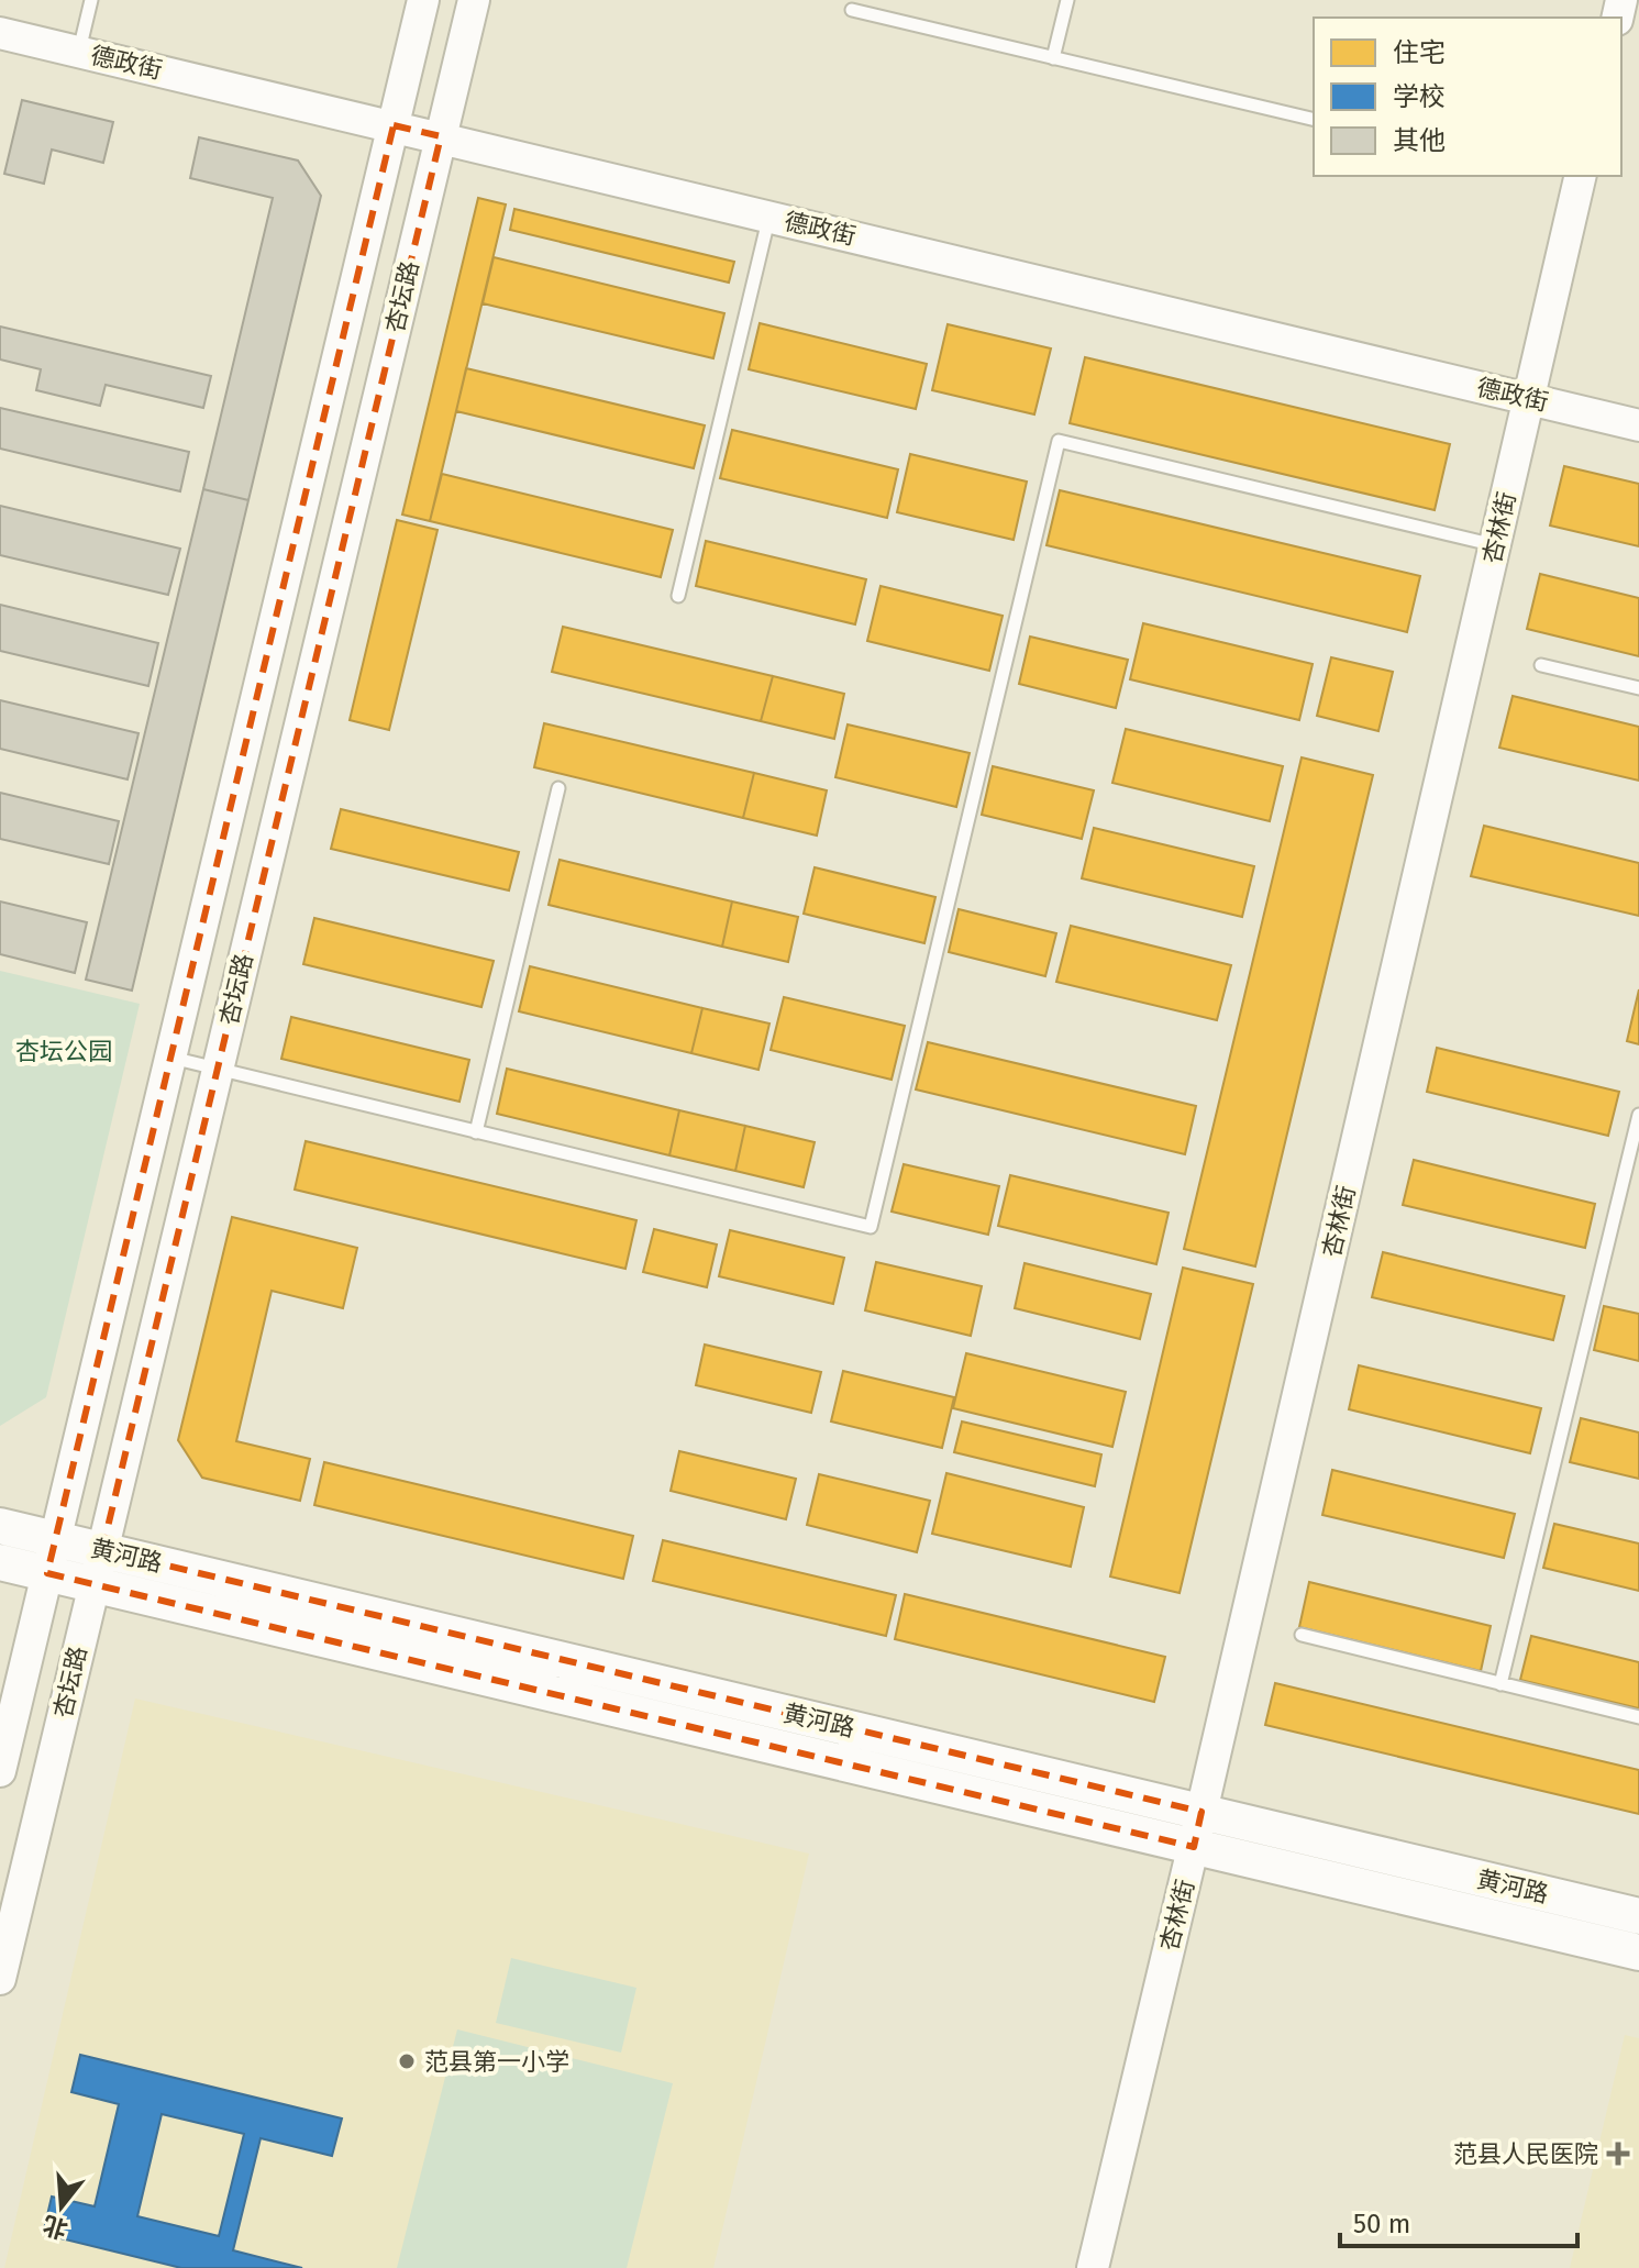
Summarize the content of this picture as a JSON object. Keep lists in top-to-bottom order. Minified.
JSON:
{"streets":{"main road":["黄河路"],"street":["德政街","杏坛路","杏林街"]},"crossings":[["德政街","杏坛路"],["德政街","杏林街"],["杏坛路","黄河路"],["杏林街","黄河路"]],"parks":["杏坛公园"],"places":{"other":["范县第一小学"],"health":["范县人民医院"]},"legend":["住宅","学校","其他"],"scale_bar":"50 m","north":"bottom"}
